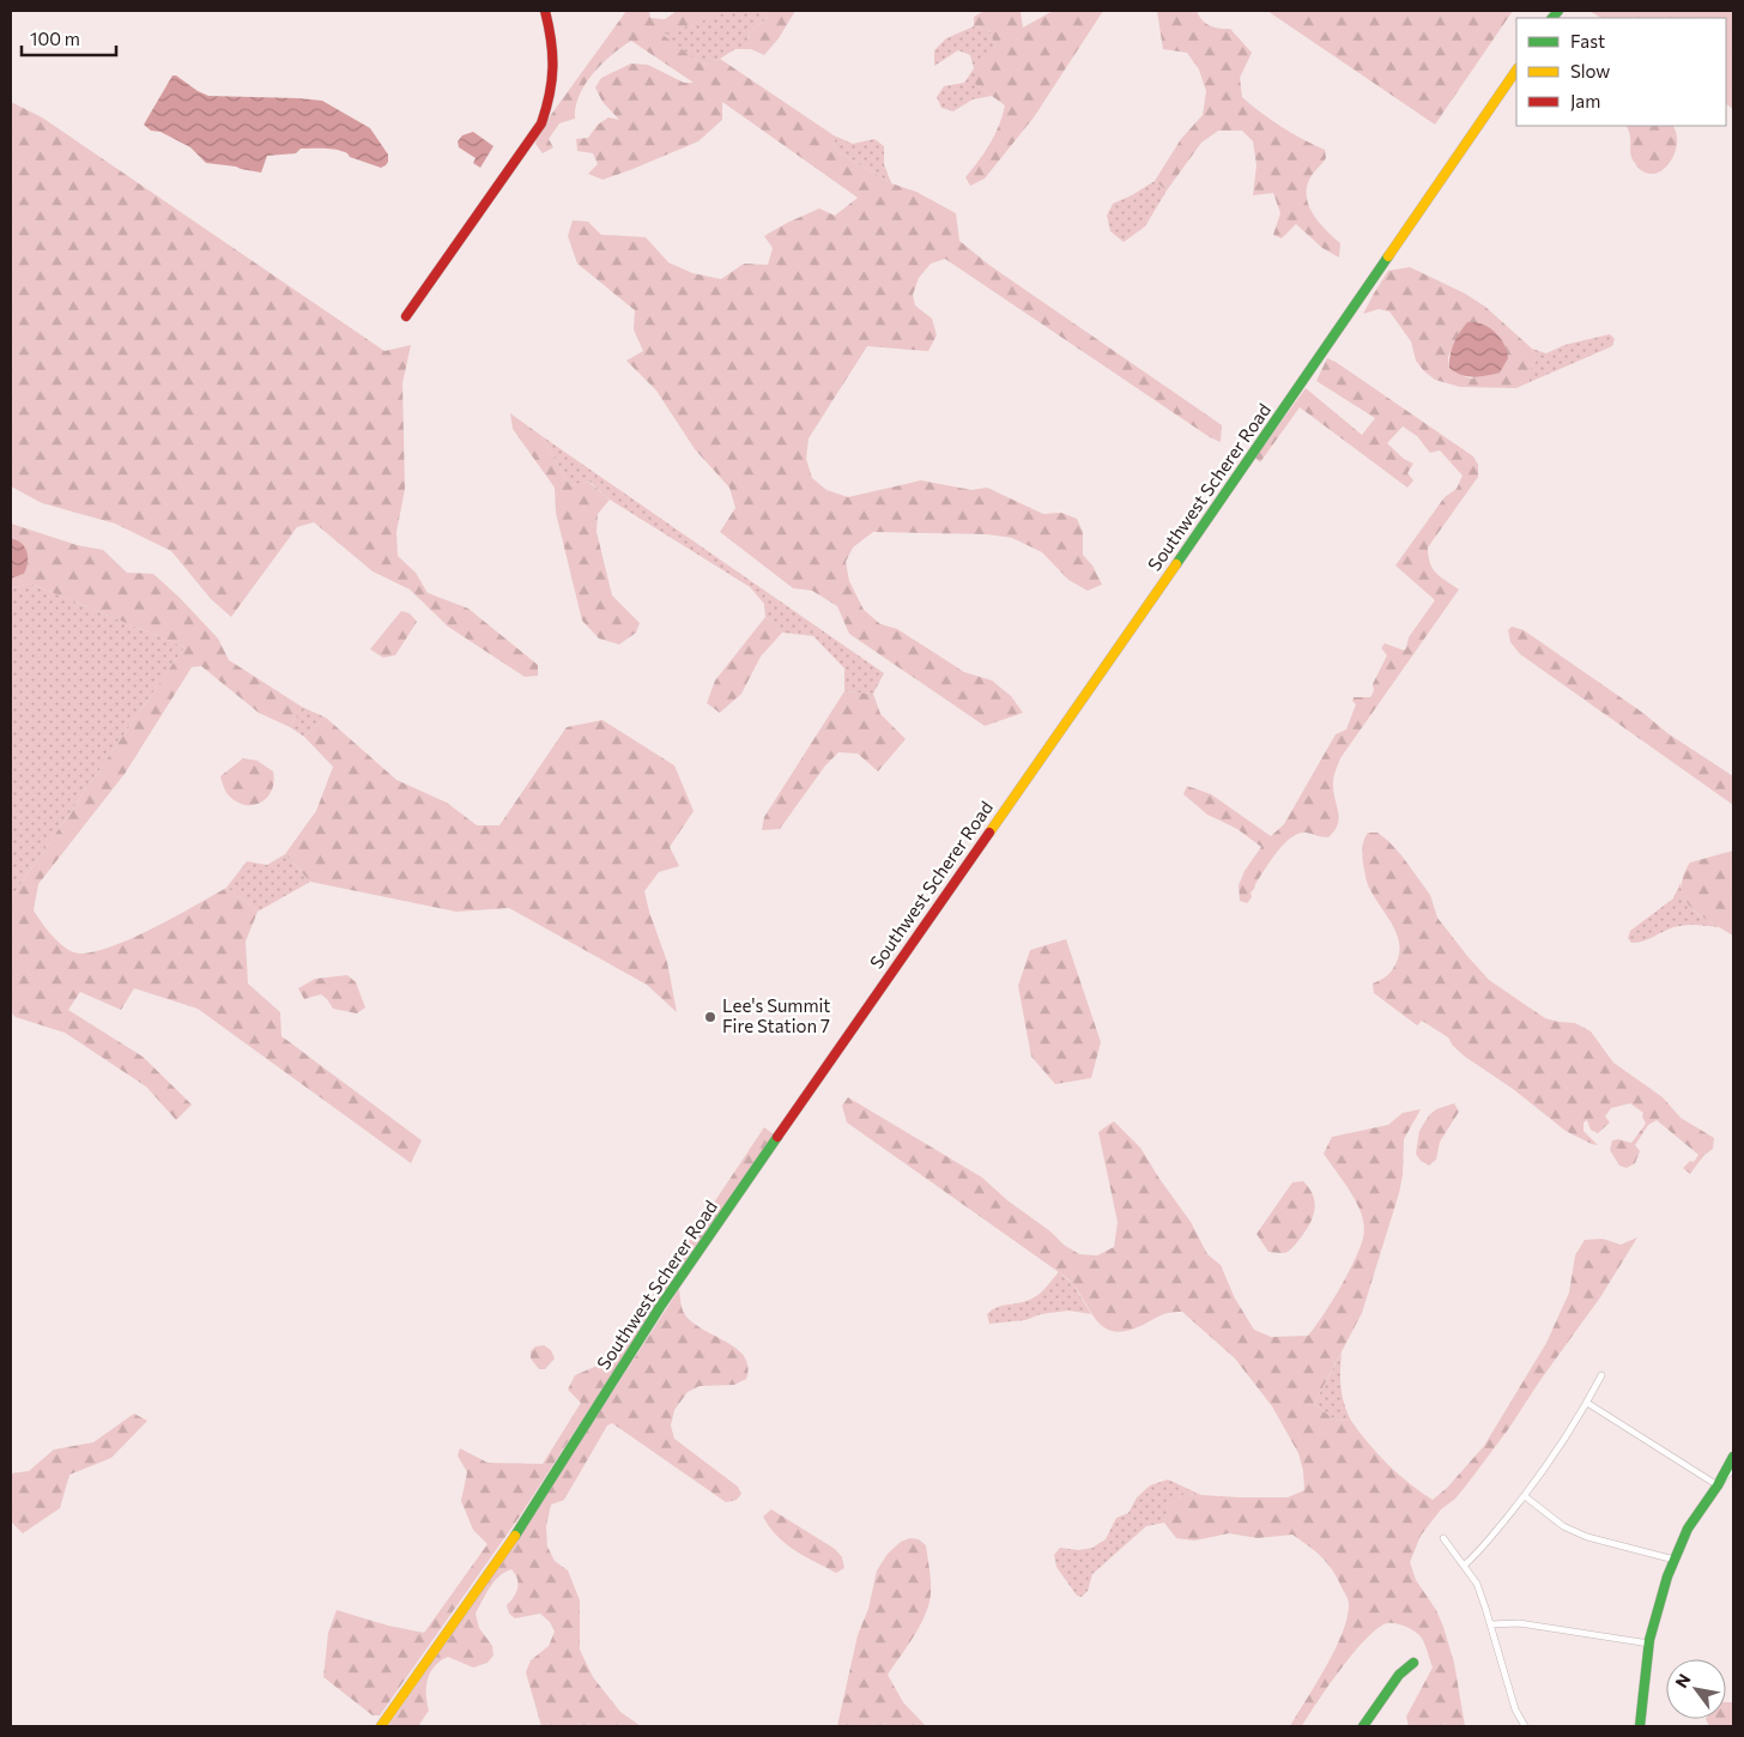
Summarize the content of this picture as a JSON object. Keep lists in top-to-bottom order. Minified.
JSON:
{"streets":{"main road":["Southwest Scherer Road"]},"places":["Lee's Summit Fire Station 7"],"legend":["Fast","Slow","Jam"],"scale_bar":"100 m","north":"top left"}
